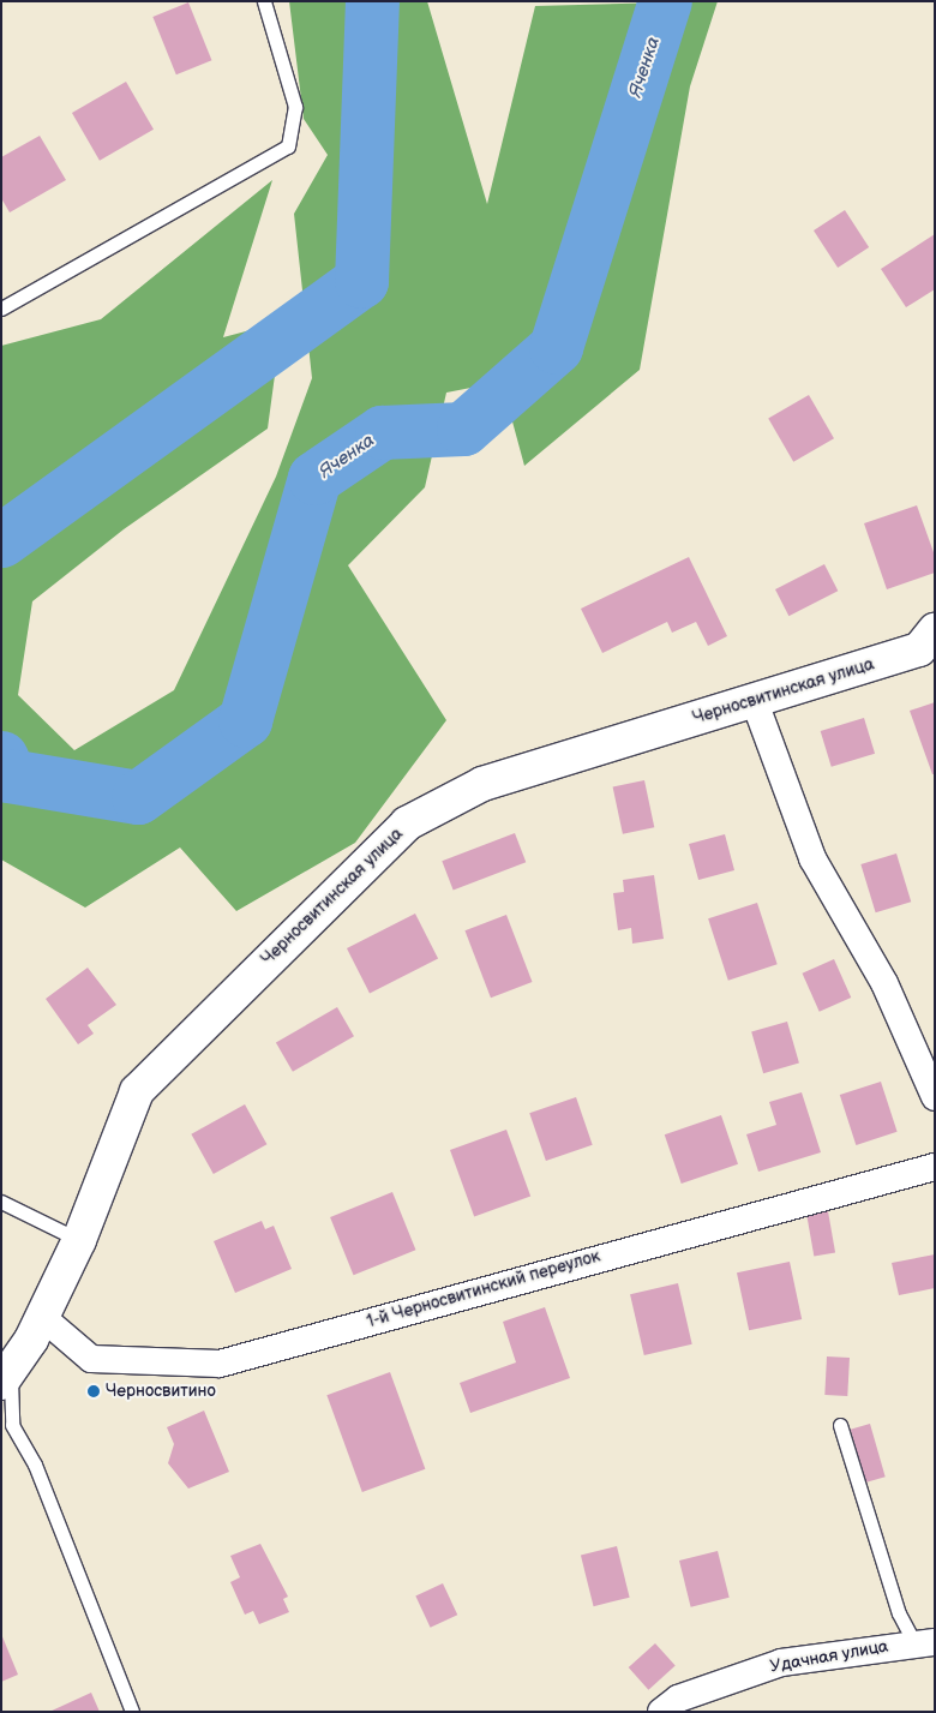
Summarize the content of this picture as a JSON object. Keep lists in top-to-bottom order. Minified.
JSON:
{"streets":{"street":["Черносвитинская улица","1-й Черносвитинский переулок","Удачная улица"]},"crossings":[["Черносвитинская улица","1-й Черносвитинский переулок"]],"water":["Яченка"],"places":["Черносвитино"]}
